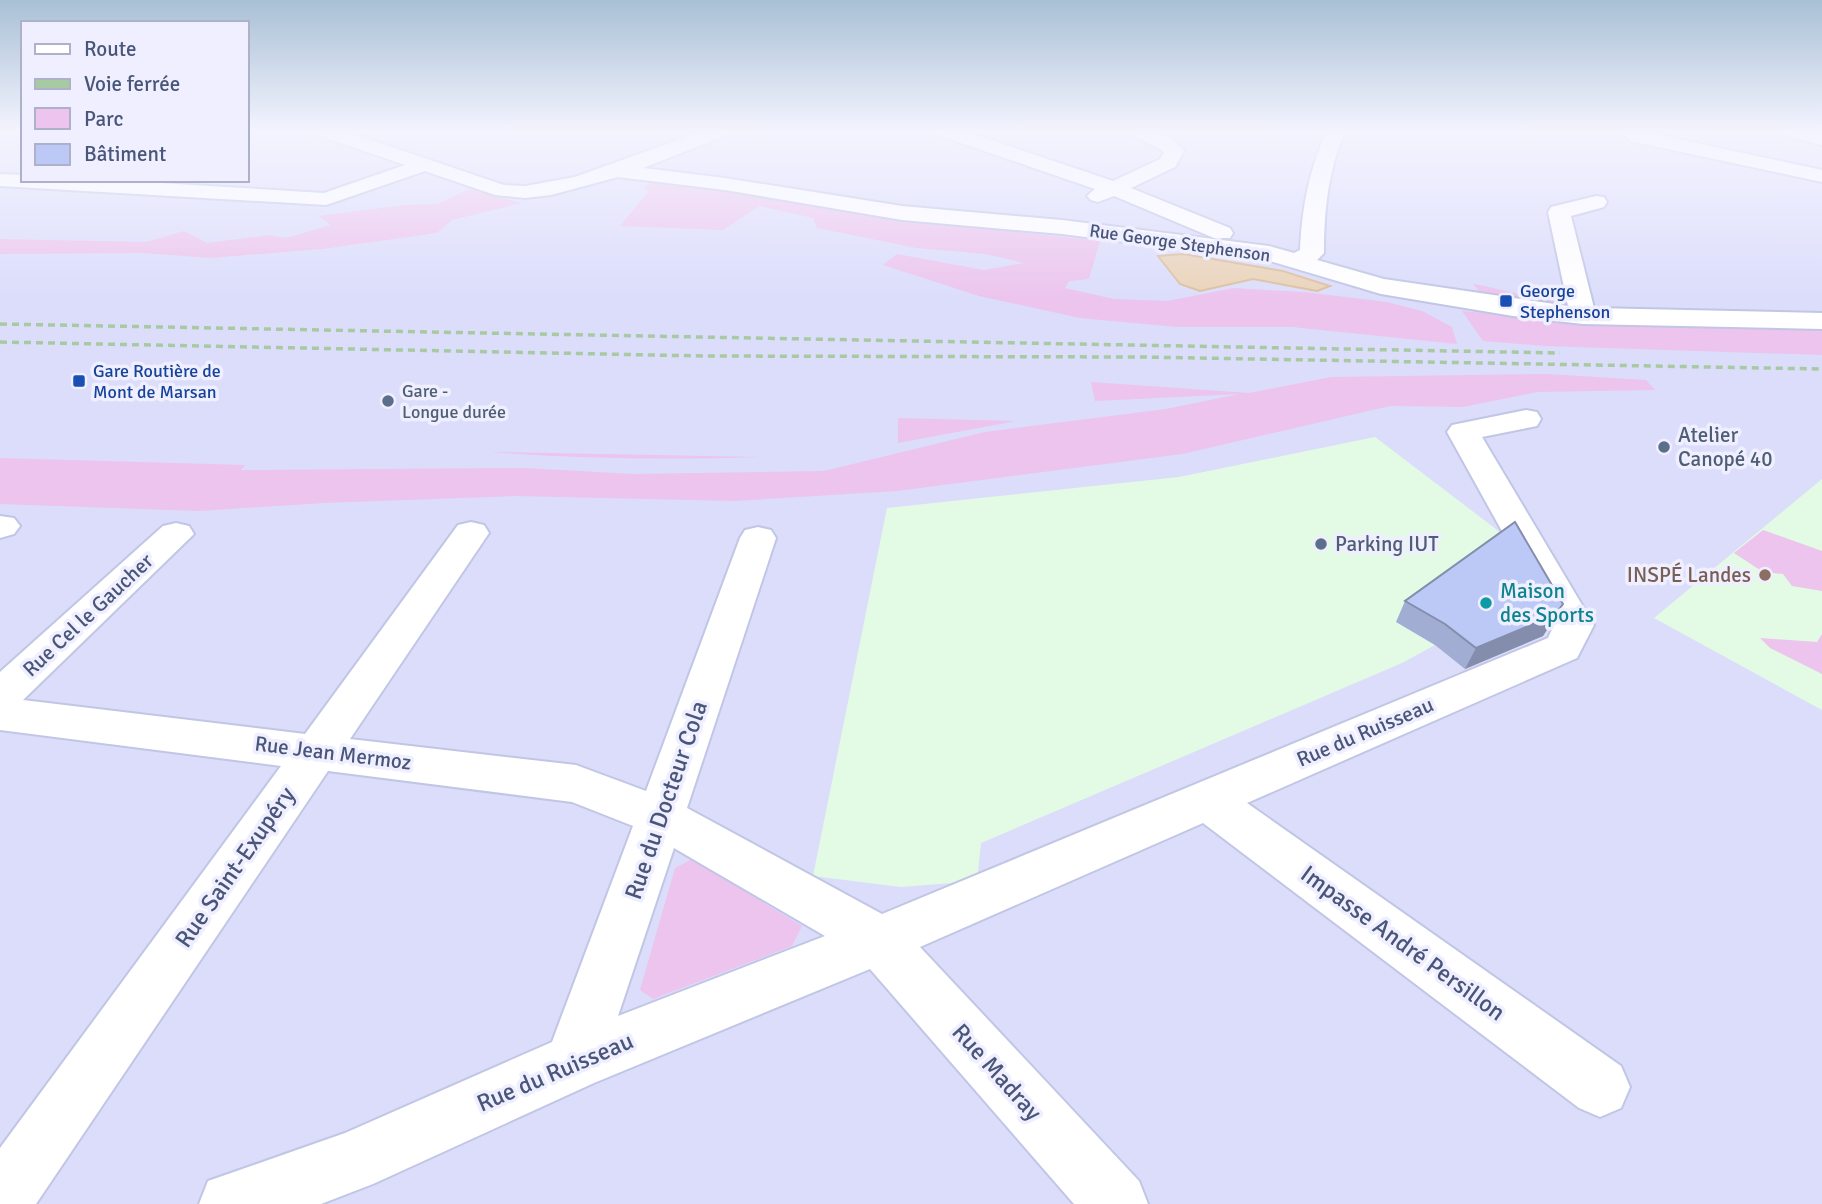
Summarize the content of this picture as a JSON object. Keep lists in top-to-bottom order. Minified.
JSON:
{"streets":{"street":["Rue George Stephenson","Rue Cel le Gaucher","Rue du Ruisseau","Rue Jean Mermoz","Rue du Docteur Cola","Rue Saint-Exupéry","Impasse André Persillon","Rue Madray"]},"crossings":[["Rue du Ruisseau","Rue du Docteur Cola"],["Rue du Ruisseau","Impasse André Persillon"],["Rue du Ruisseau","Rue Madray"],["Rue Jean Mermoz","Rue du Docteur Cola"],["Rue Jean Mermoz","Rue Saint-Exupéry"]],"places":{"transit":["George Stephenson","Gare Routière de Mont de Marsan"],"other":["Gare - Longue durée","Atelier Canopé 40","Parking IUT","INSPÉ Landes","Maison des Sports"]},"legend":["Route","Voie ferrée","Parc","Bâtiment"]}
